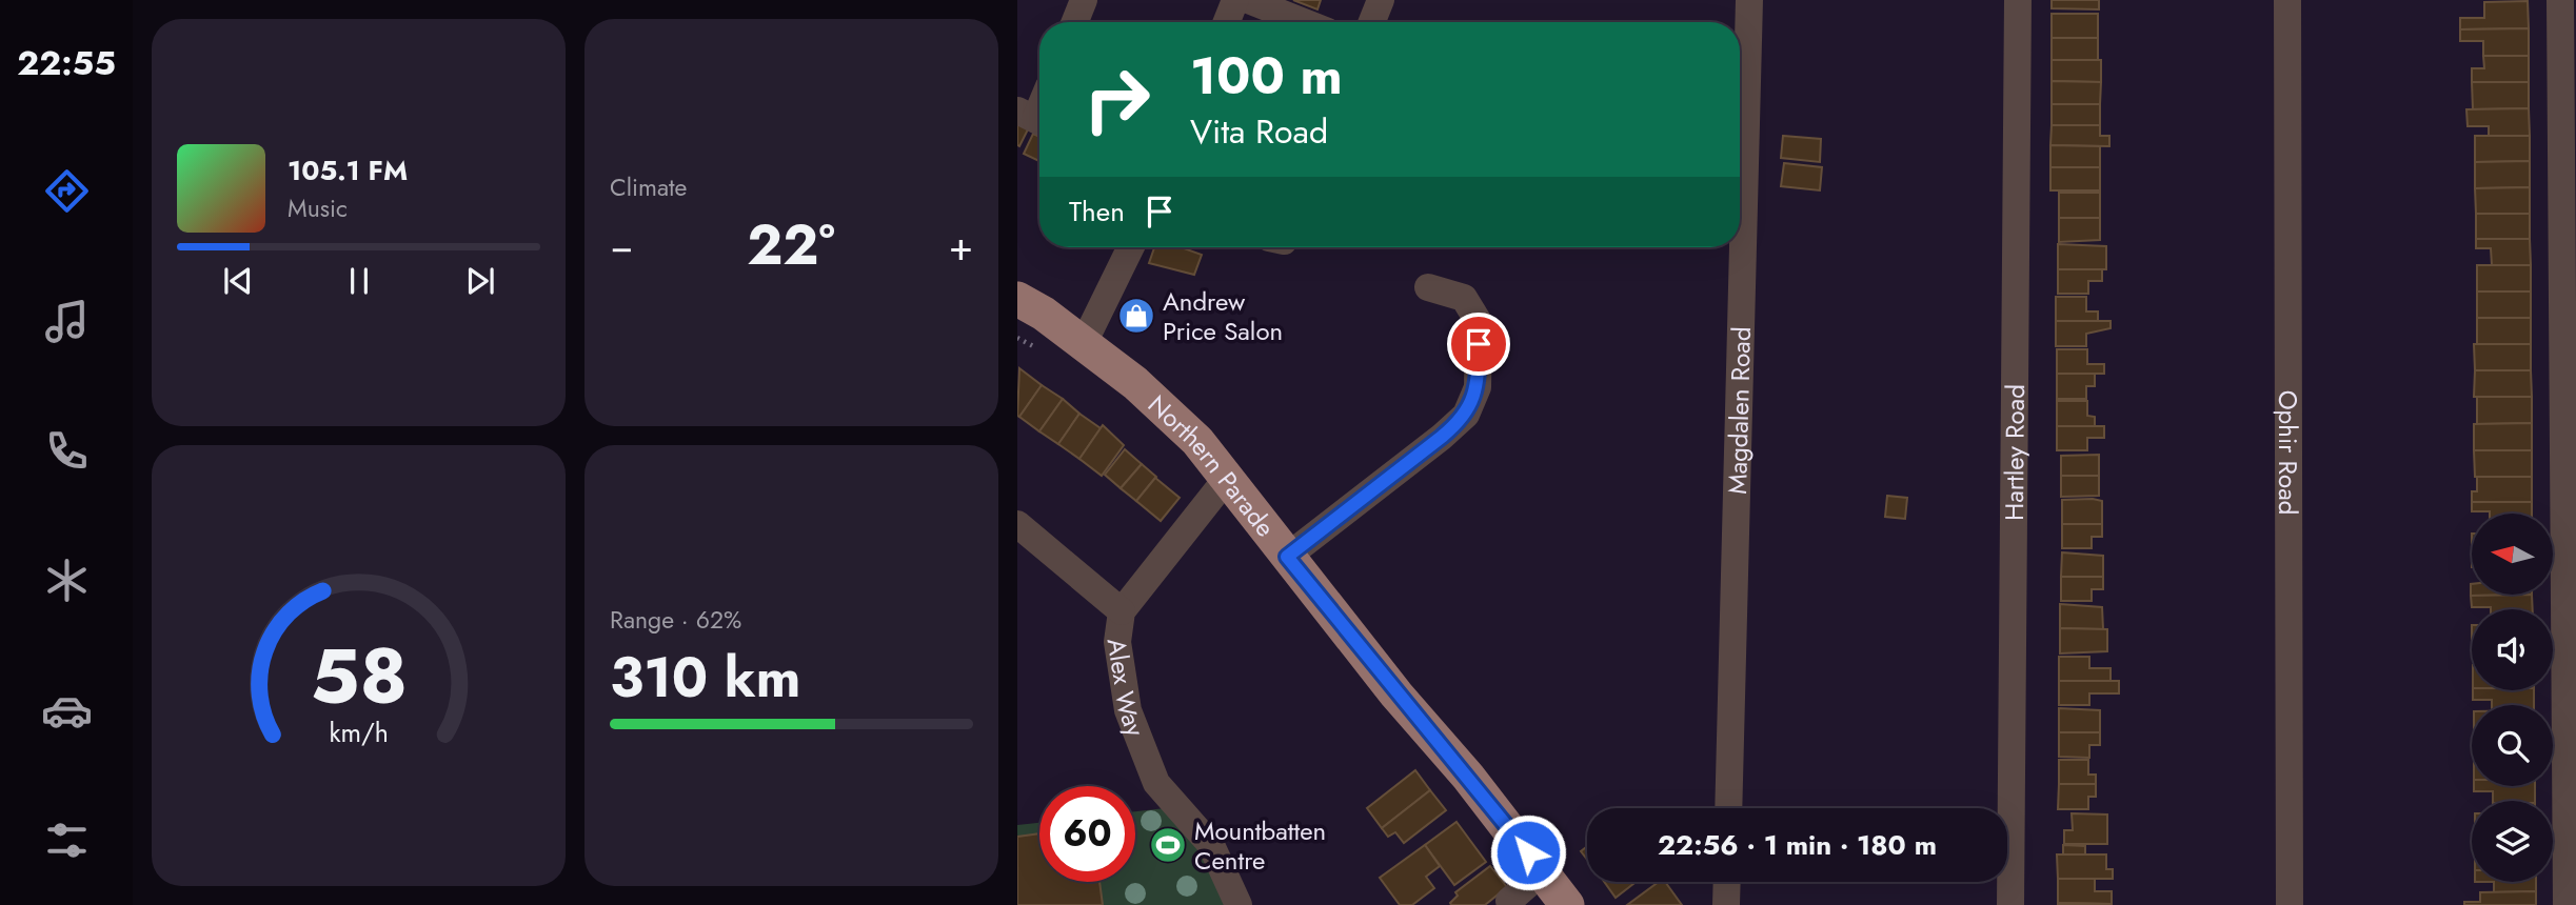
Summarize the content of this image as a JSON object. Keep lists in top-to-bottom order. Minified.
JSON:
{"streets":{"main road":["Northern Parade"],"street":["Magdalen Road","Hartley Road","Ophir Road","Alex Way"]},"crossings":[["Northern Parade","Alex Way"]],"places":{"shop":["Andrew Price Salon"],"sports":["Mountbatten Centre"]},"north":"left","page":{"tabs":"22:55","tile":["Climate",["Range · 62%","310 km"]],"turn":["100 m","Vita Road"],"song":["105.1 FM","Music"],"then":"Then","heat":["−","22°","+"],"limit":"60","trip":"22:56 · 1 min · 180 m","gauge":["58","km/h"]}}
